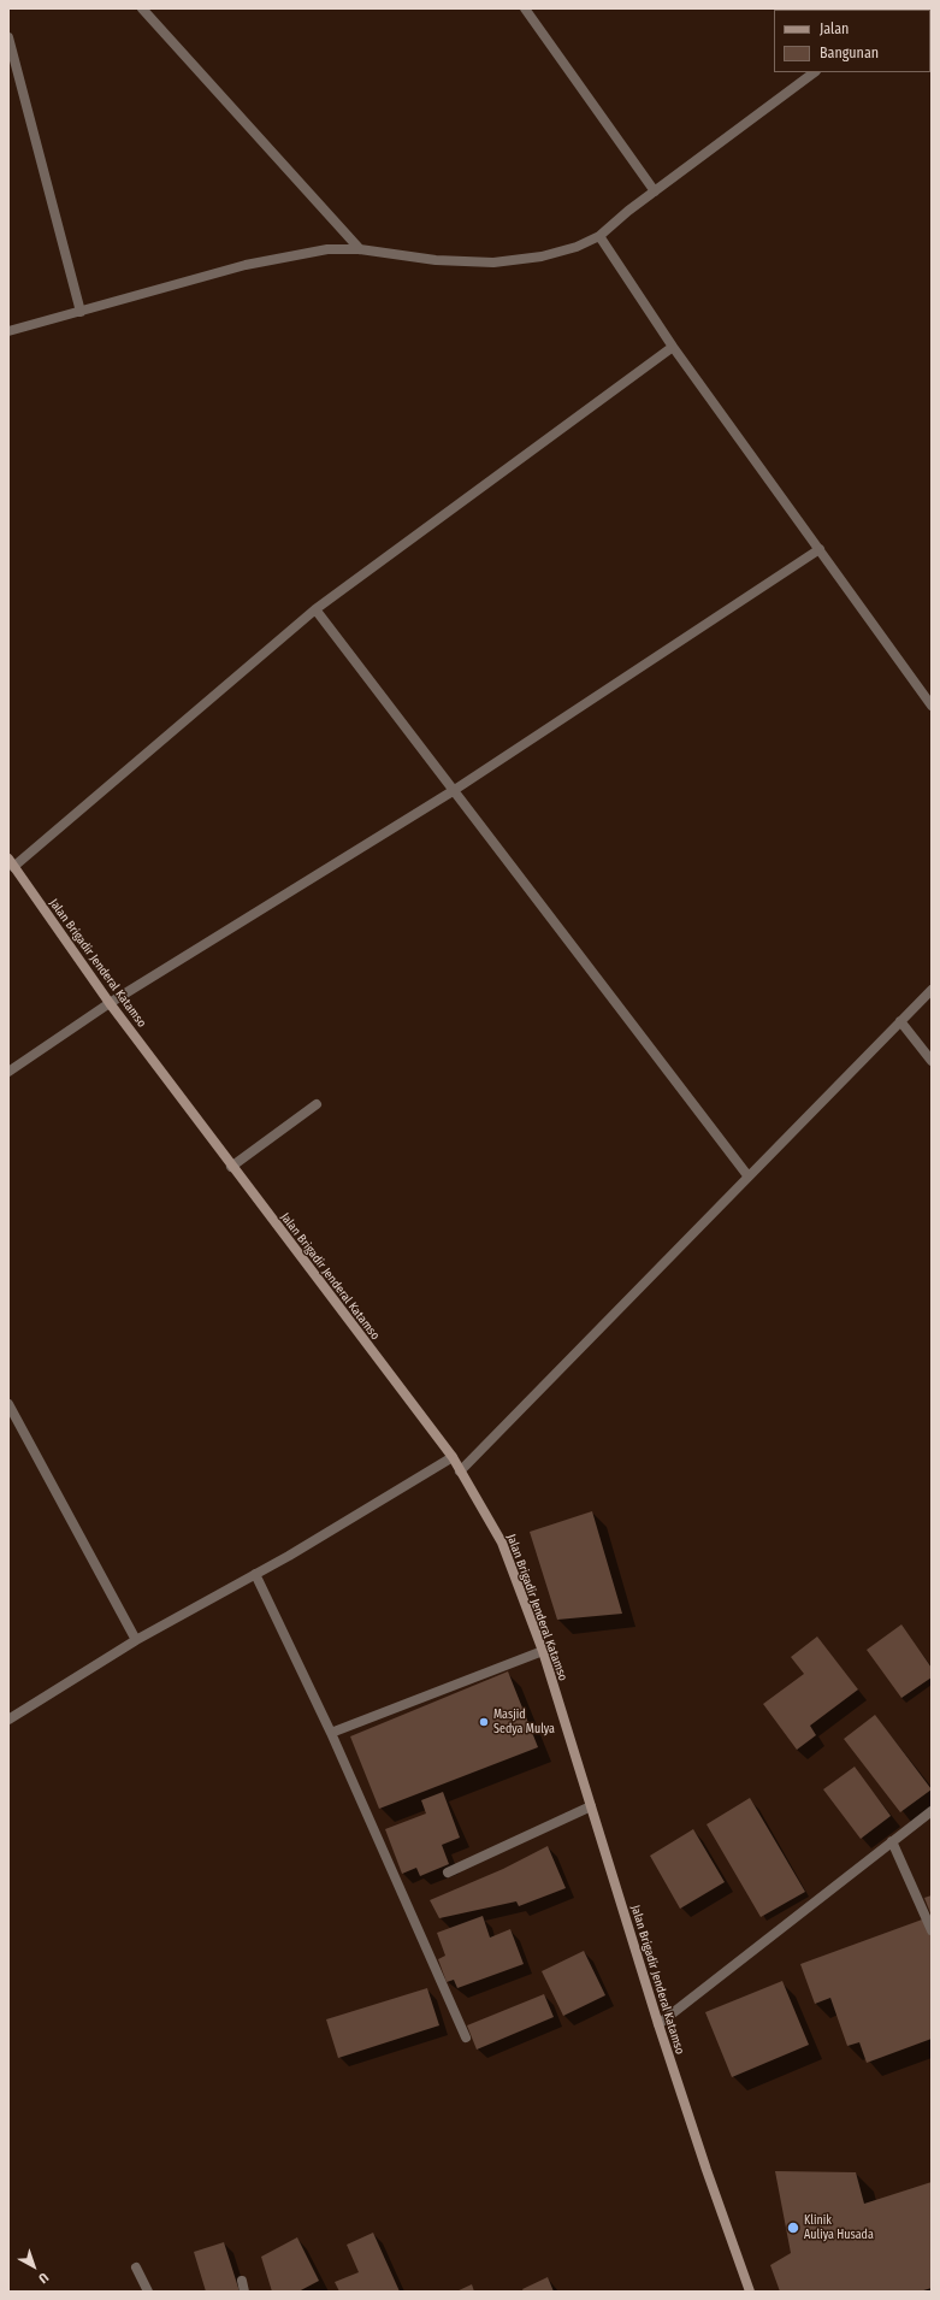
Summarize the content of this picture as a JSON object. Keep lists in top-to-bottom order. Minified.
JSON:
{"streets":{"main road":["Jalan Brigadir Jenderal Katamso"]},"places":["Masjid Sedya Mulya","Klinik Auliya Husada"],"legend":["Jalan","Bangunan"],"north":"bottom right"}
